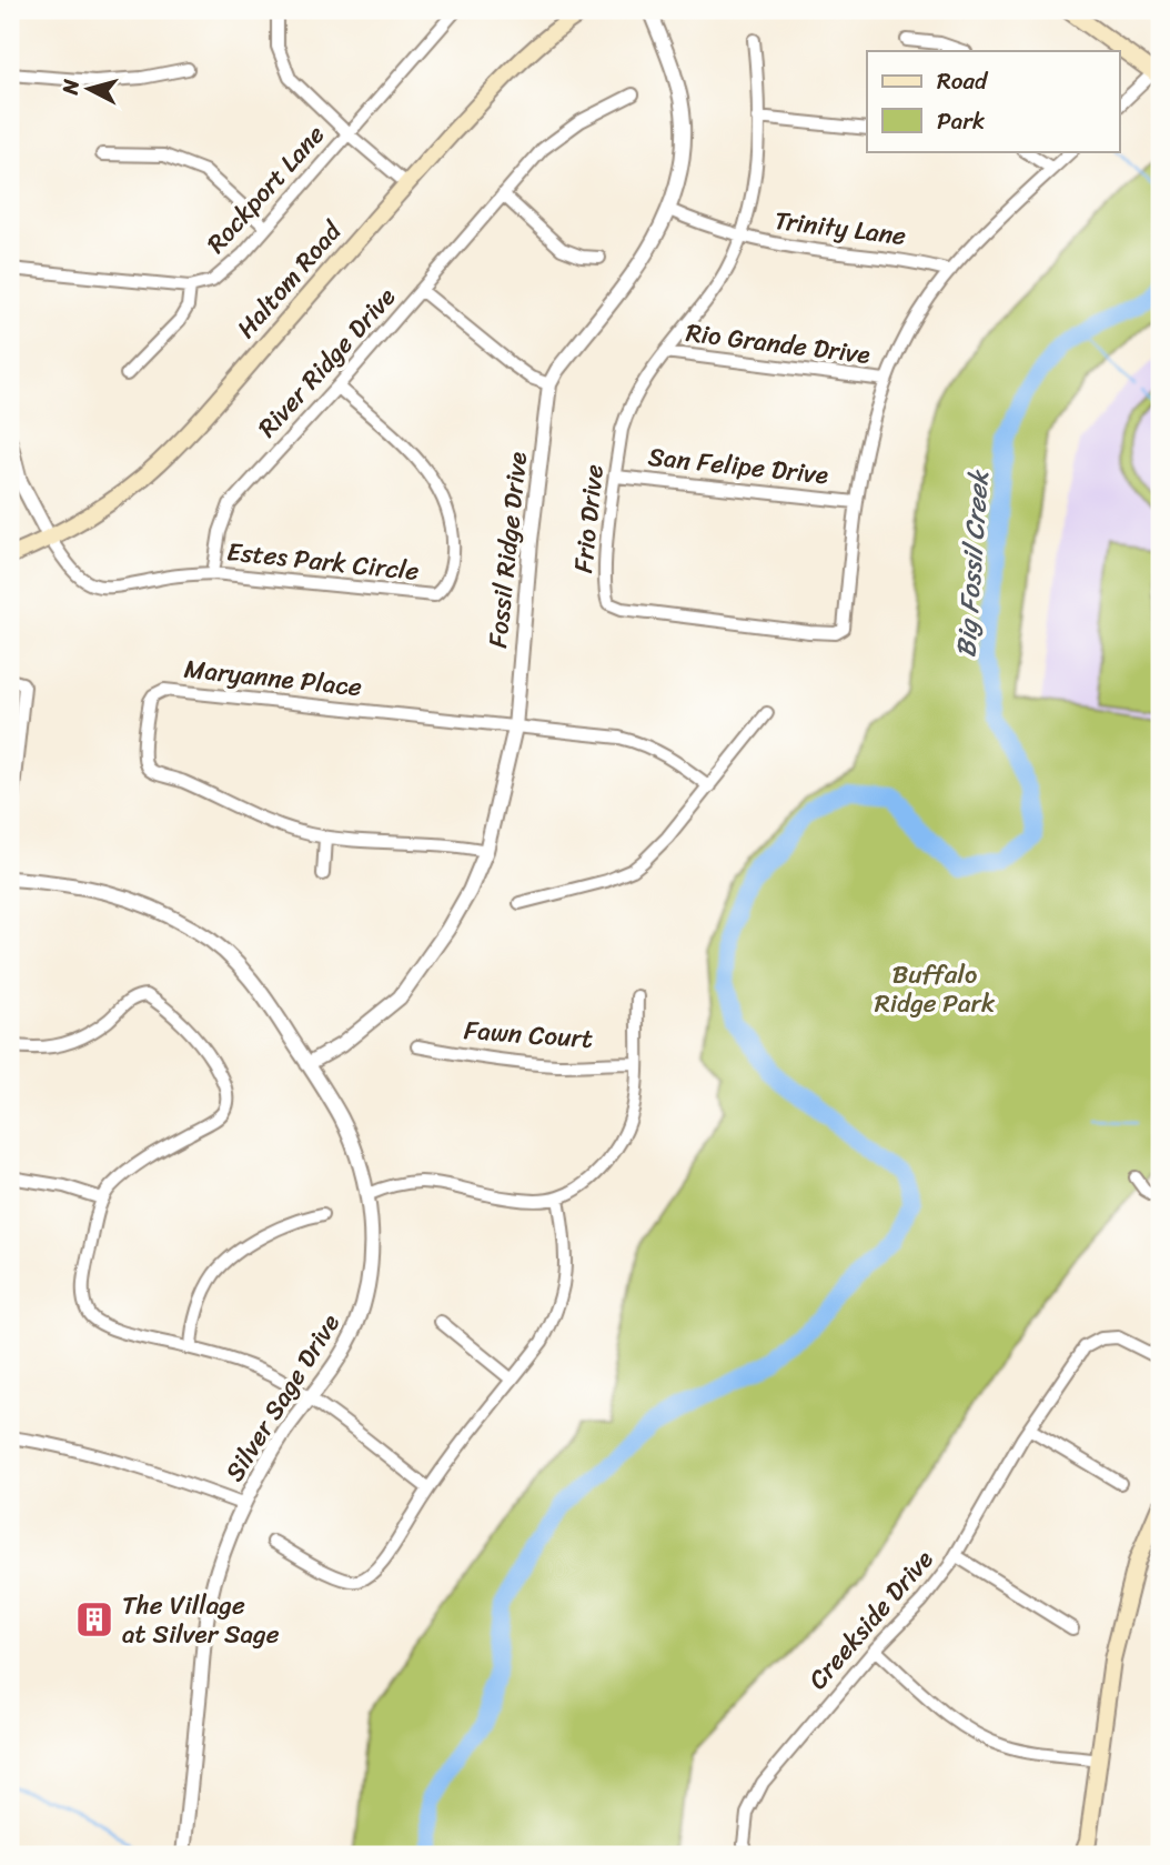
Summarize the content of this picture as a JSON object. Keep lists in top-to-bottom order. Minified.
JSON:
{"streets":{"main road":["Haltom Road"],"street":["Rockport Lane","Trinity Lane","Rio Grande Drive","River Ridge Drive","San Felipe Drive","Frio Drive","Fossil Ridge Drive","Estes Park Circle","Maryanne Place","Fawn Court","Silver Sage Drive","Creekside Drive"]},"crossings":[["Trinity Lane","Frio Drive"],["Trinity Lane","Fossil Ridge Drive"],["Haltom Road","Estes Park Circle"],["Rio Grande Drive","Frio Drive"],["River Ridge Drive","Estes Park Circle"],["San Felipe Drive","Frio Drive"],["Fossil Ridge Drive","Maryanne Place"],["Fossil Ridge Drive","Silver Sage Drive"]],"water":["Big Fossil Creek"],"parks":["Buffalo Ridge Park"],"places":{"building":["The Village at Silver Sage"]},"legend":["Road","Park"],"north":"left"}
